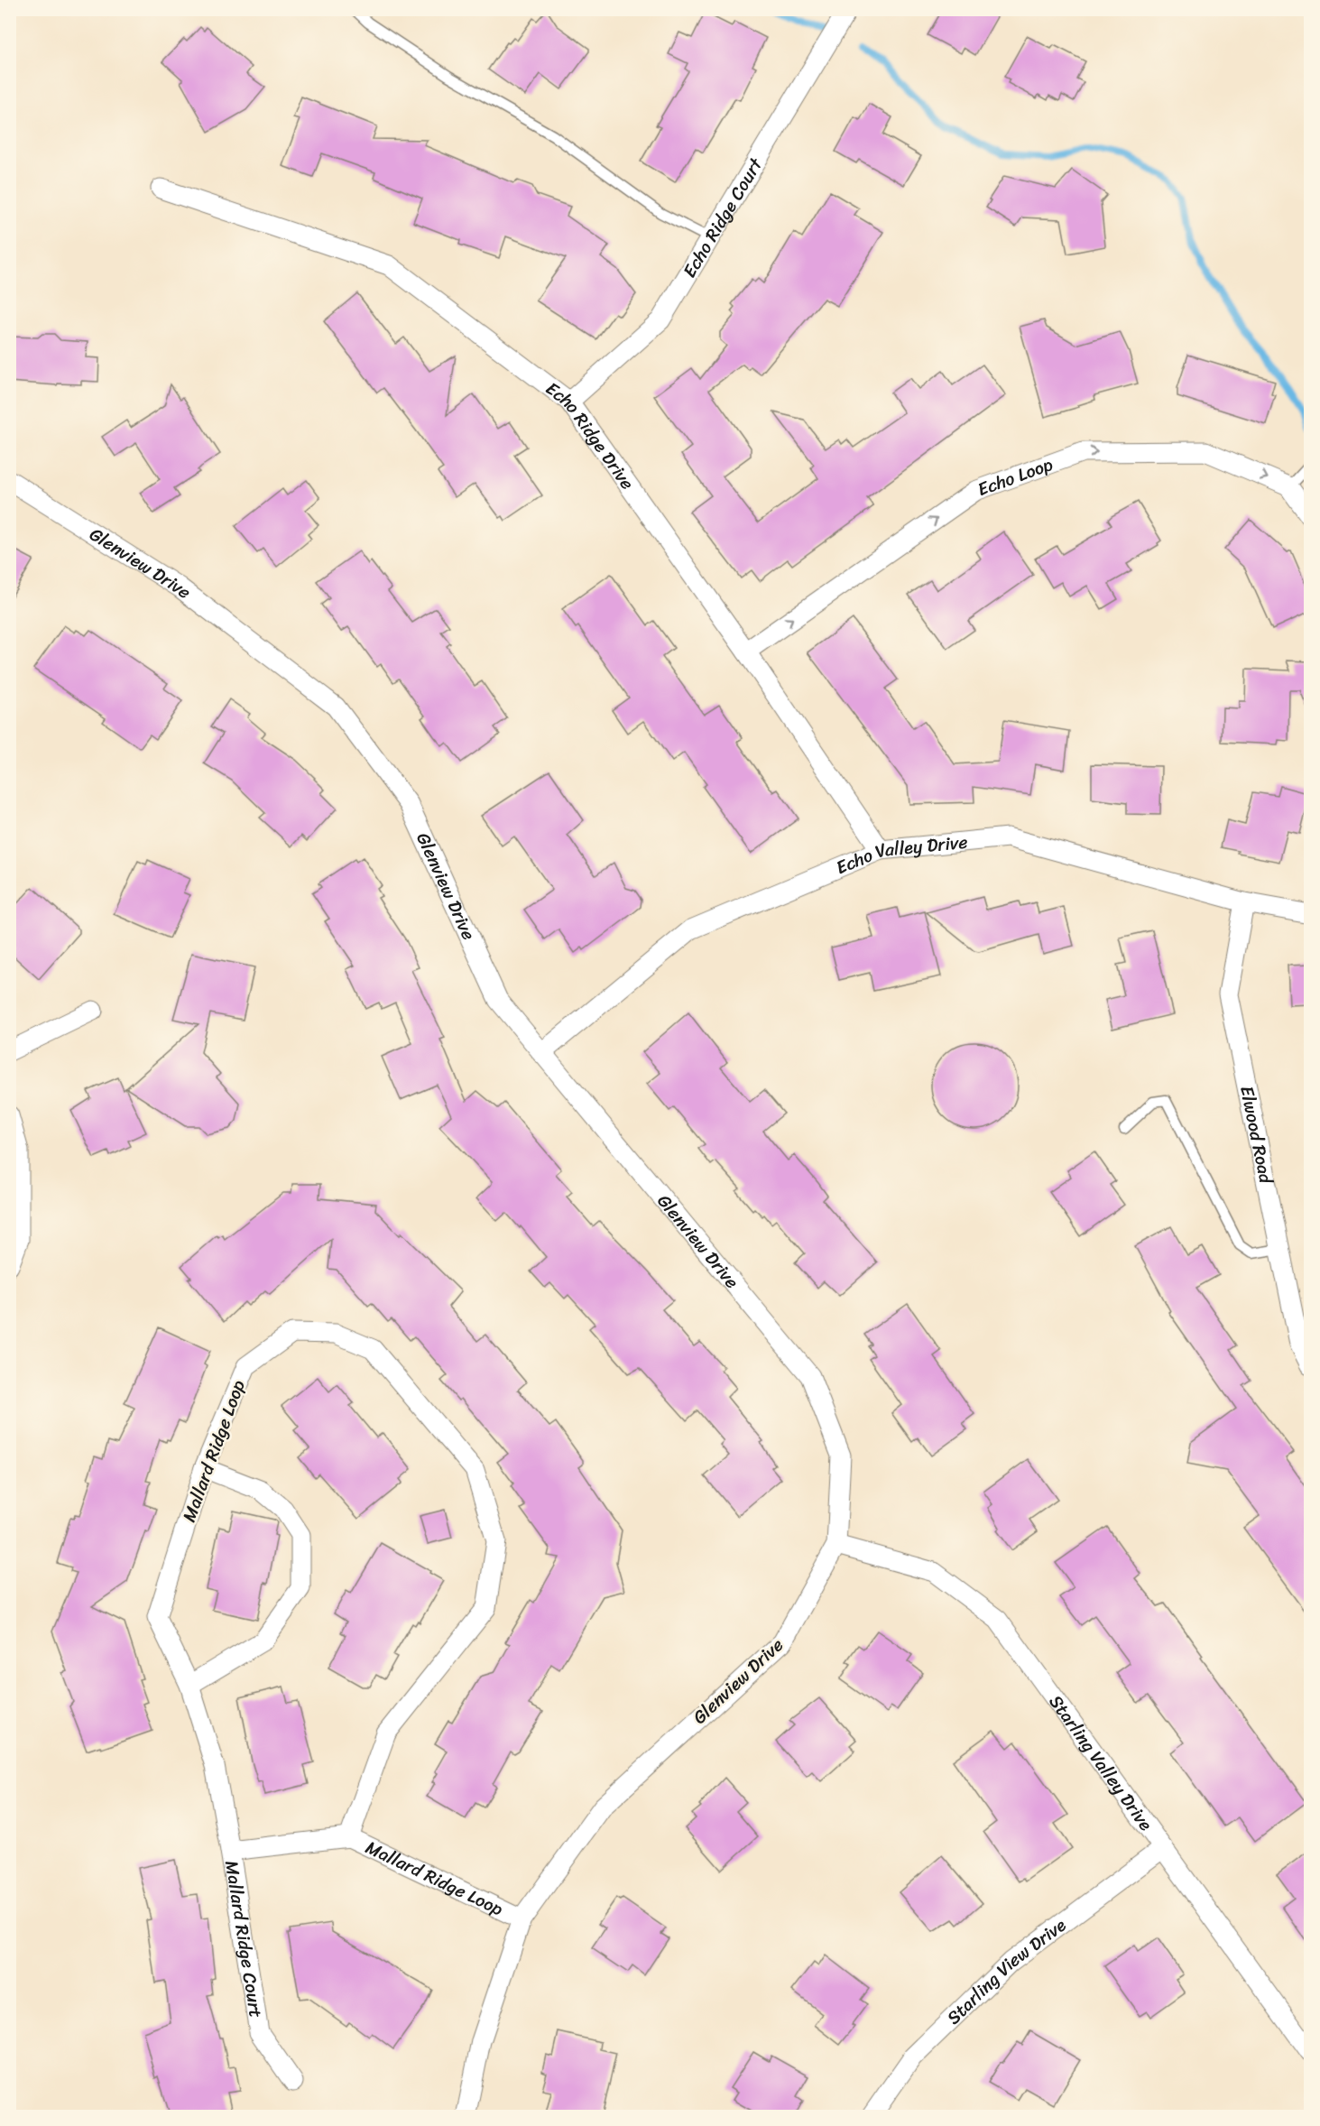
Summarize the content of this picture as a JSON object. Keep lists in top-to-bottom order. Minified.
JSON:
{"streets":{"street":["Echo Ridge Court","Echo Ridge Drive","Echo Loop","Glenview Drive","Echo Valley Drive","Elwood Road","Mallard Ridge Loop","Starling Valley Drive","Mallard Ridge Court","Starling View Drive"]},"crossings":[["Echo Ridge Court","Echo Ridge Drive"],["Echo Ridge Drive","Echo Loop"],["Echo Ridge Drive","Echo Valley Drive"],["Glenview Drive","Echo Valley Drive"],["Glenview Drive","Mallard Ridge Loop"],["Glenview Drive","Starling Valley Drive"],["Echo Valley Drive","Elwood Road"],["Mallard Ridge Loop","Mallard Ridge Court"],["Starling Valley Drive","Starling View Drive"]],"one_way":["Echo Loop"]}
